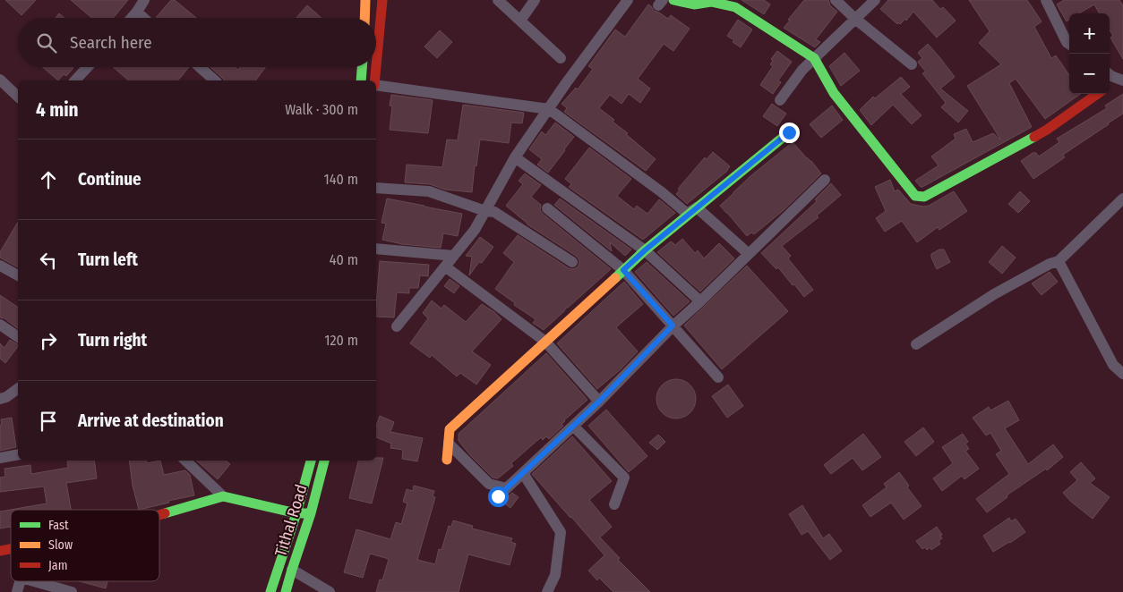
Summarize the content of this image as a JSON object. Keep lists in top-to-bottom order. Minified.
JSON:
{"streets":{"street":["Tithal Road"]},"legend":["Fast","Slow","Jam"],"page":{"map_buttons":["+","−"],"search":"Search here","heading":["4 min","Walk · 300 m"],"list":[["Continue","140 m"],["Turn left","40 m"],["Turn right","120 m"],"Arrive at destination"]}}
